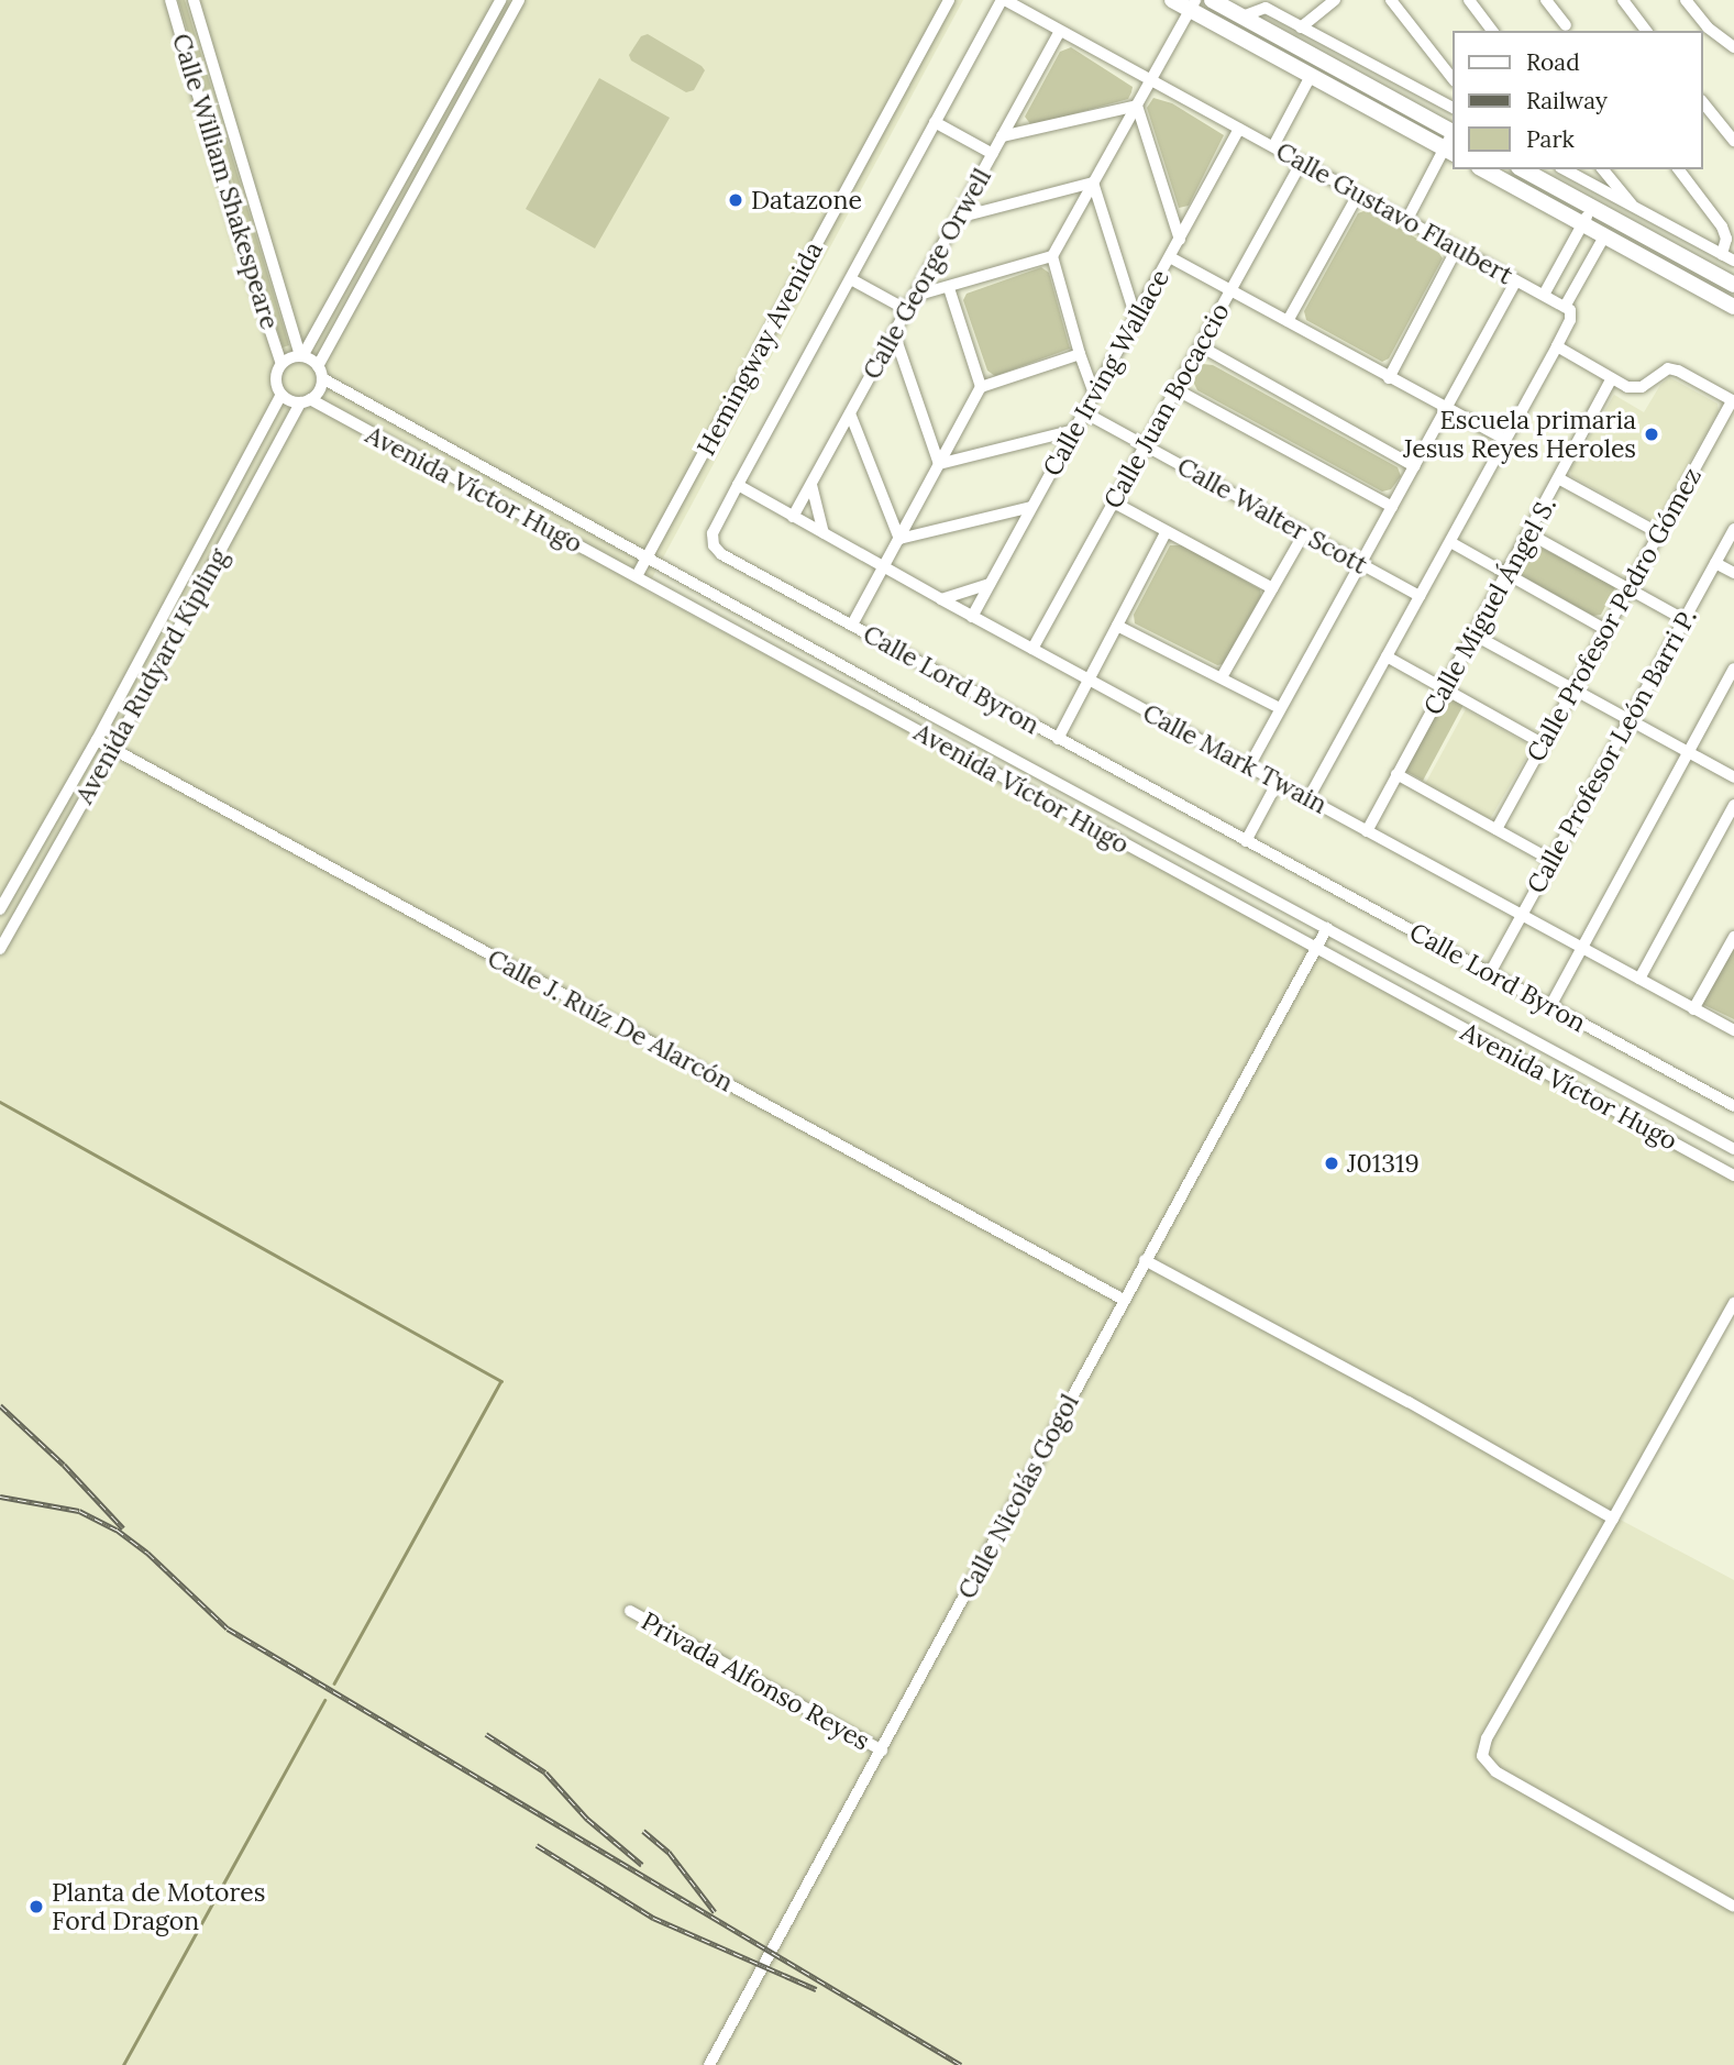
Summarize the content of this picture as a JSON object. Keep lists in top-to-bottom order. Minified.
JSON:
{"streets":{"street":["Calle William Shakespeare","Calle Gustavo Flaubert","Calle George Orwell","Hemingway Avenida","Calle Irving Wallace","Calle Juan Bocaccio","Avenida Víctor Hugo","Calle Walter Scott","Calle Miguel Ángel S.","Calle Profesor Pedro Gómez","Avenida Rudyard Kipling","Calle Lord Byron","Calle Profesor León Barri P.","Calle Mark Twain","Calle J. Ruíz De Alarcón","Calle Nicolás Gogol","Privada Alfonso Reyes"]},"crossings":[["Calle William Shakespeare","Avenida Víctor Hugo"],["Calle William Shakespeare","Avenida Rudyard Kipling"],["Calle Gustavo Flaubert","Calle George Orwell"],["Calle Gustavo Flaubert","Calle Irving Wallace"],["Calle Gustavo Flaubert","Calle Juan Bocaccio"],["Calle Gustavo Flaubert","Calle Lord Byron"],["Calle George Orwell","Calle Mark Twain"],["Hemingway Avenida","Avenida Víctor Hugo"],["Calle Irving Wallace","Calle Walter Scott"],["Calle Irving Wallace","Calle Mark Twain"],["Calle Juan Bocaccio","Calle Walter Scott"],["Calle Juan Bocaccio","Calle Mark Twain"],["Avenida Víctor Hugo","Avenida Rudyard Kipling"],["Avenida Víctor Hugo","Calle Nicolás Gogol"],["Calle Miguel Ángel S.","Calle Mark Twain"],["Avenida Rudyard Kipling","Calle J. Ruíz De Alarcón"],["Calle Lord Byron","Calle Profesor León Barri P."],["Calle Lord Byron","Calle Mark Twain"],["Calle Profesor León Barri P.","Calle Mark Twain"],["Calle J. Ruíz De Alarcón","Calle Nicolás Gogol"],["Calle Nicolás Gogol","Privada Alfonso Reyes"]],"places":["Datazone","Escuela primaria Jesus Reyes Heroles","J01319","Planta de Motores Ford Dragon"],"legend":["Road","Railway","Park"]}
